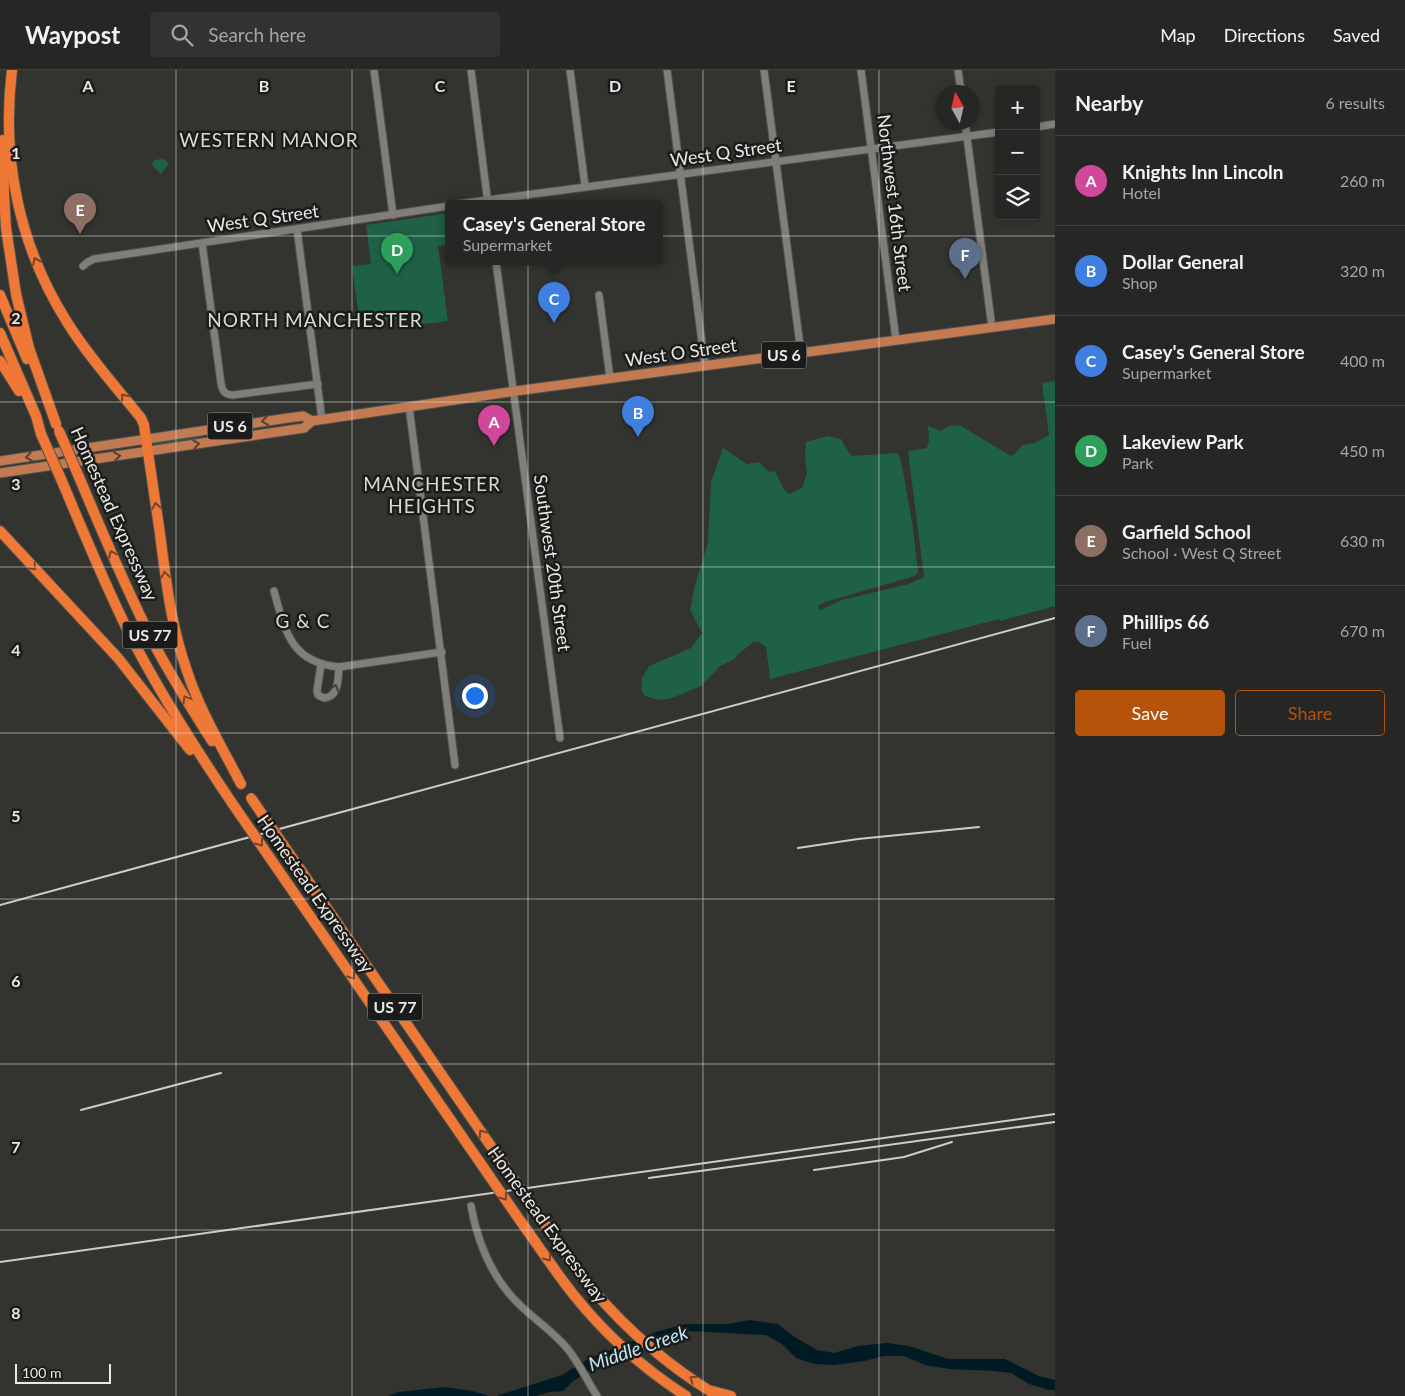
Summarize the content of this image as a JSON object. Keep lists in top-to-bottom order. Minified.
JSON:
{"streets":{"highway":["Homestead Expressway","US 77"],"main road":["West O Street","US 6"],"street":["West Q Street","Northwest 16th Street","Southwest 20th Street"]},"crossings":[["West Q Street","Northwest 16th Street"],["Northwest 16th Street","West O Street"],["West O Street","Southwest 20th Street"],["Homestead Expressway","US 77"]],"districts":["WESTERN MANOR","NORTH MANCHESTER","MANCHESTER HEIGHTS","G & C"],"water":["Middle Creek"],"scale_bar":"100 m","north":"top","page":{"header":"Waypost","search":"Search here","nav":["Map","Directions","Saved"],"heading":["Nearby","6 results"],"map_buttons":["+","−"],"list":[{"mark":"A","name":"Knights Inn Lincoln","note":"Hotel","value":"260 m"},{"mark":"B","name":"Dollar General","note":"Shop","value":"320 m"},{"mark":"C","name":"Casey's General Store","note":"Supermarket","value":"400 m"},{"mark":"D","name":"Lakeview Park","note":"Park","value":"450 m"},{"mark":"E","name":"Garfield School","note":"School · West Q Street","value":"630 m"},{"mark":"F","name":"Phillips 66","note":"Fuel","value":"670 m"}],"pins":["E","D","F","C","B","A"],"popup":["Casey's General Store","Supermarket"],"buttons":["Save","Share"],"scale":"100 m"},"grid":{"columns":["A","B","C","D","E"],"rows":["1","2","3","4","5","6","7","8"]}}
